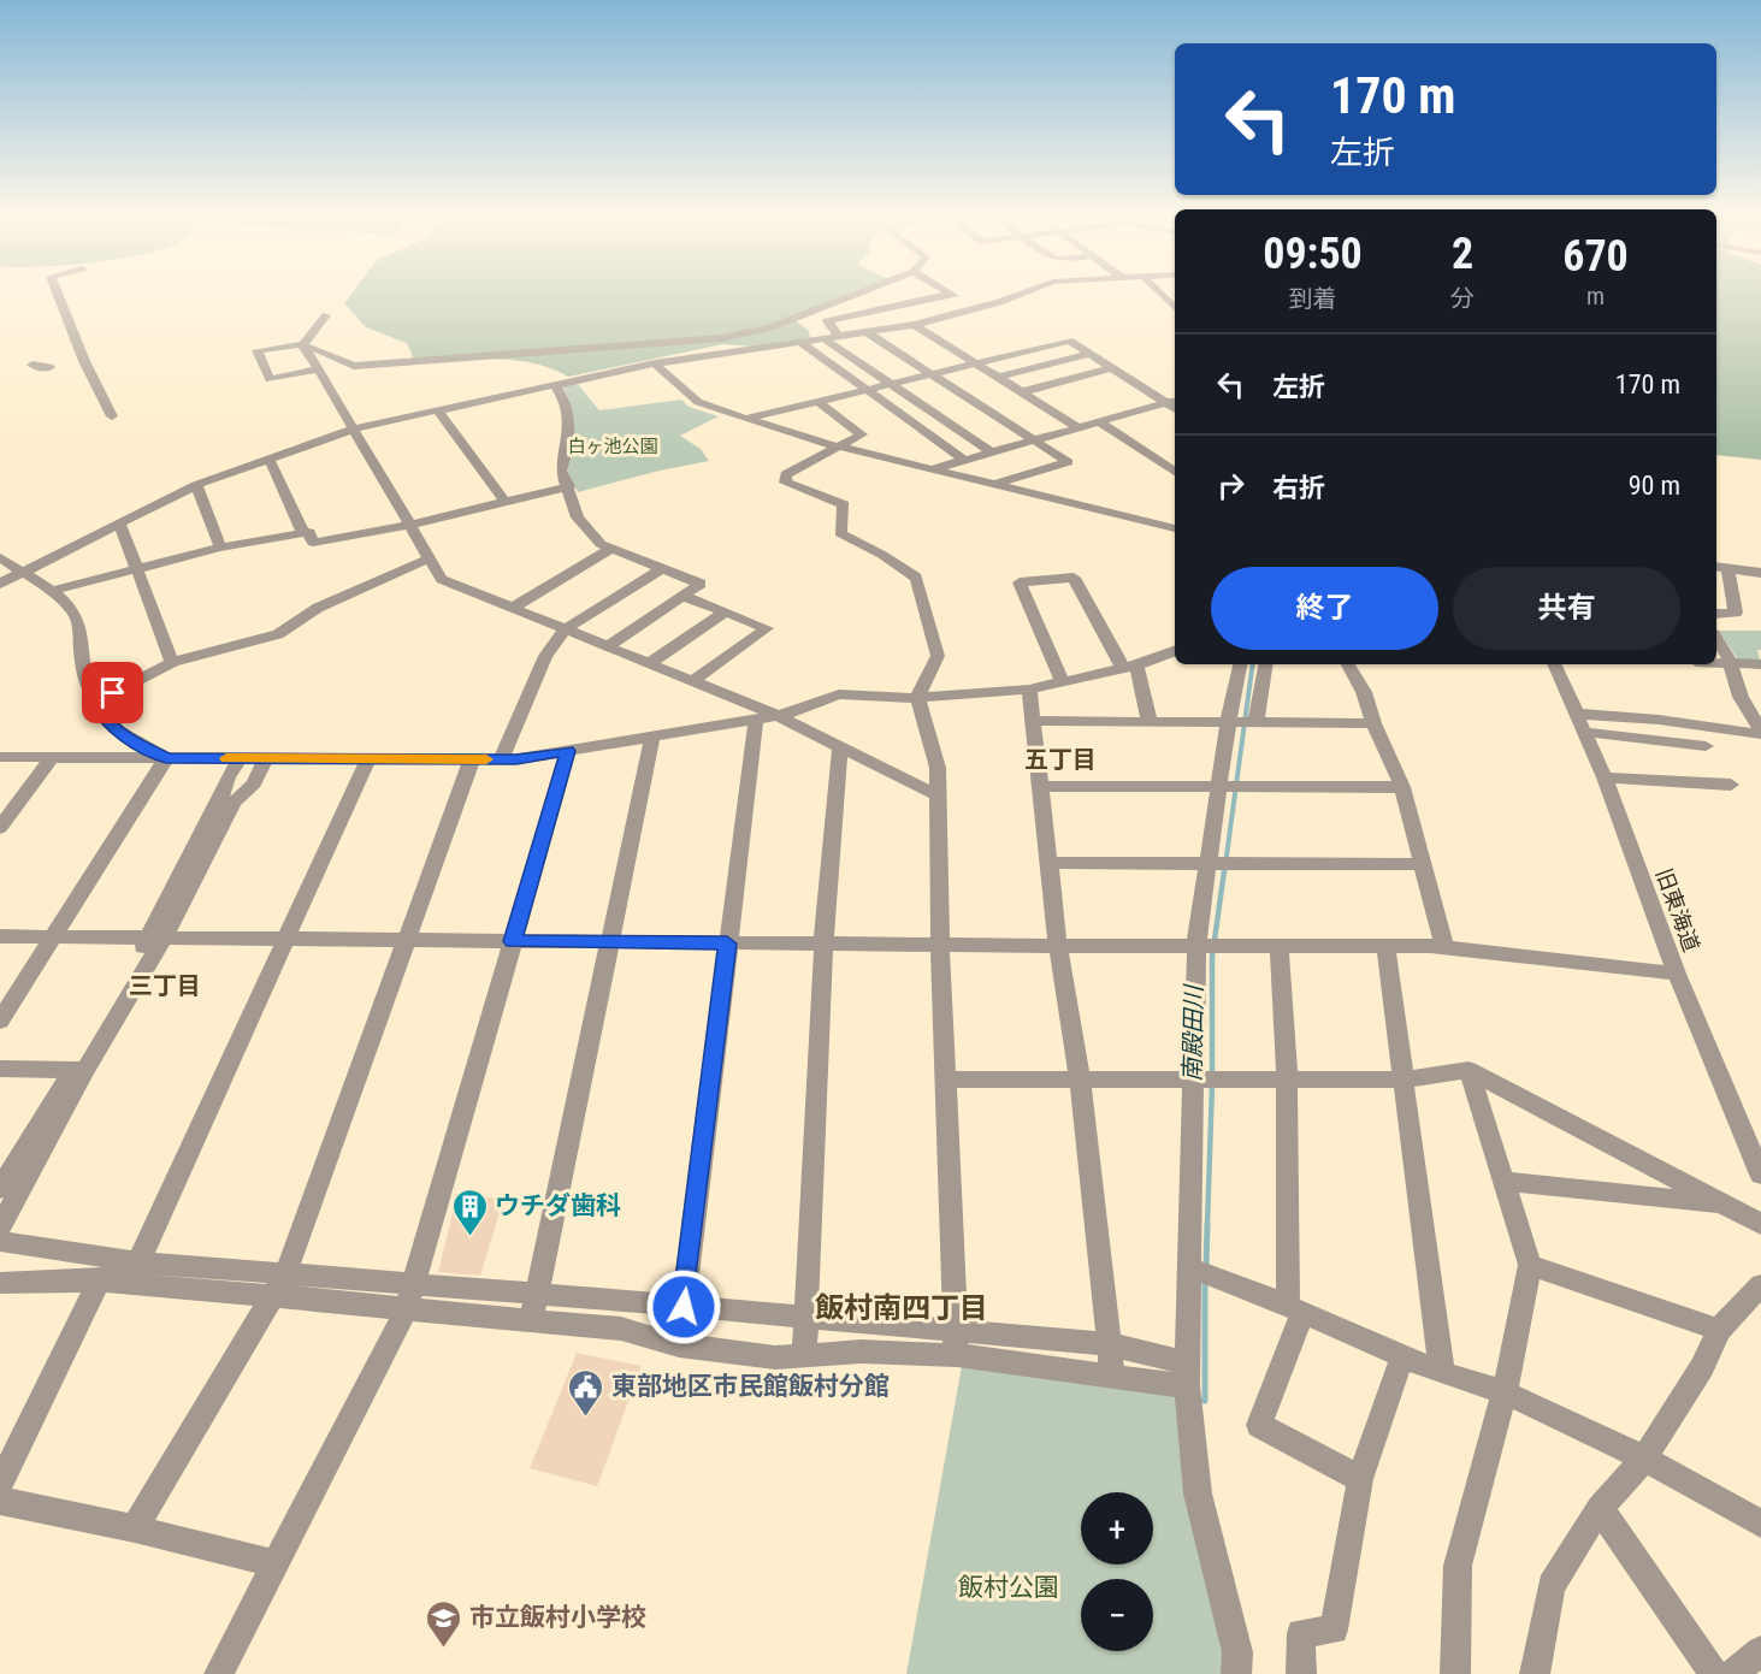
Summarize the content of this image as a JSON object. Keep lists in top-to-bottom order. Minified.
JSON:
{"streets":{"street":["旧東海道"]},"districts":["五丁目","三丁目","飯村南四丁目"],"water":["南殿田川"],"parks":["白ヶ池公園","飯村公園"],"places":{"building":["ウチダ歯科"],"public building":["東部地区市民館飯村分館"],"school or university":["市立飯村小学校"]},"page":{"turn":["170 m","左折"],"eta":["09:50","到着","2","分","670","m"],"list":[{"name":"左折","value":"170 m"},{"name":"右折","value":"90 m"}],"buttons":["終了","共有"],"map_buttons":["+","−"]}}
